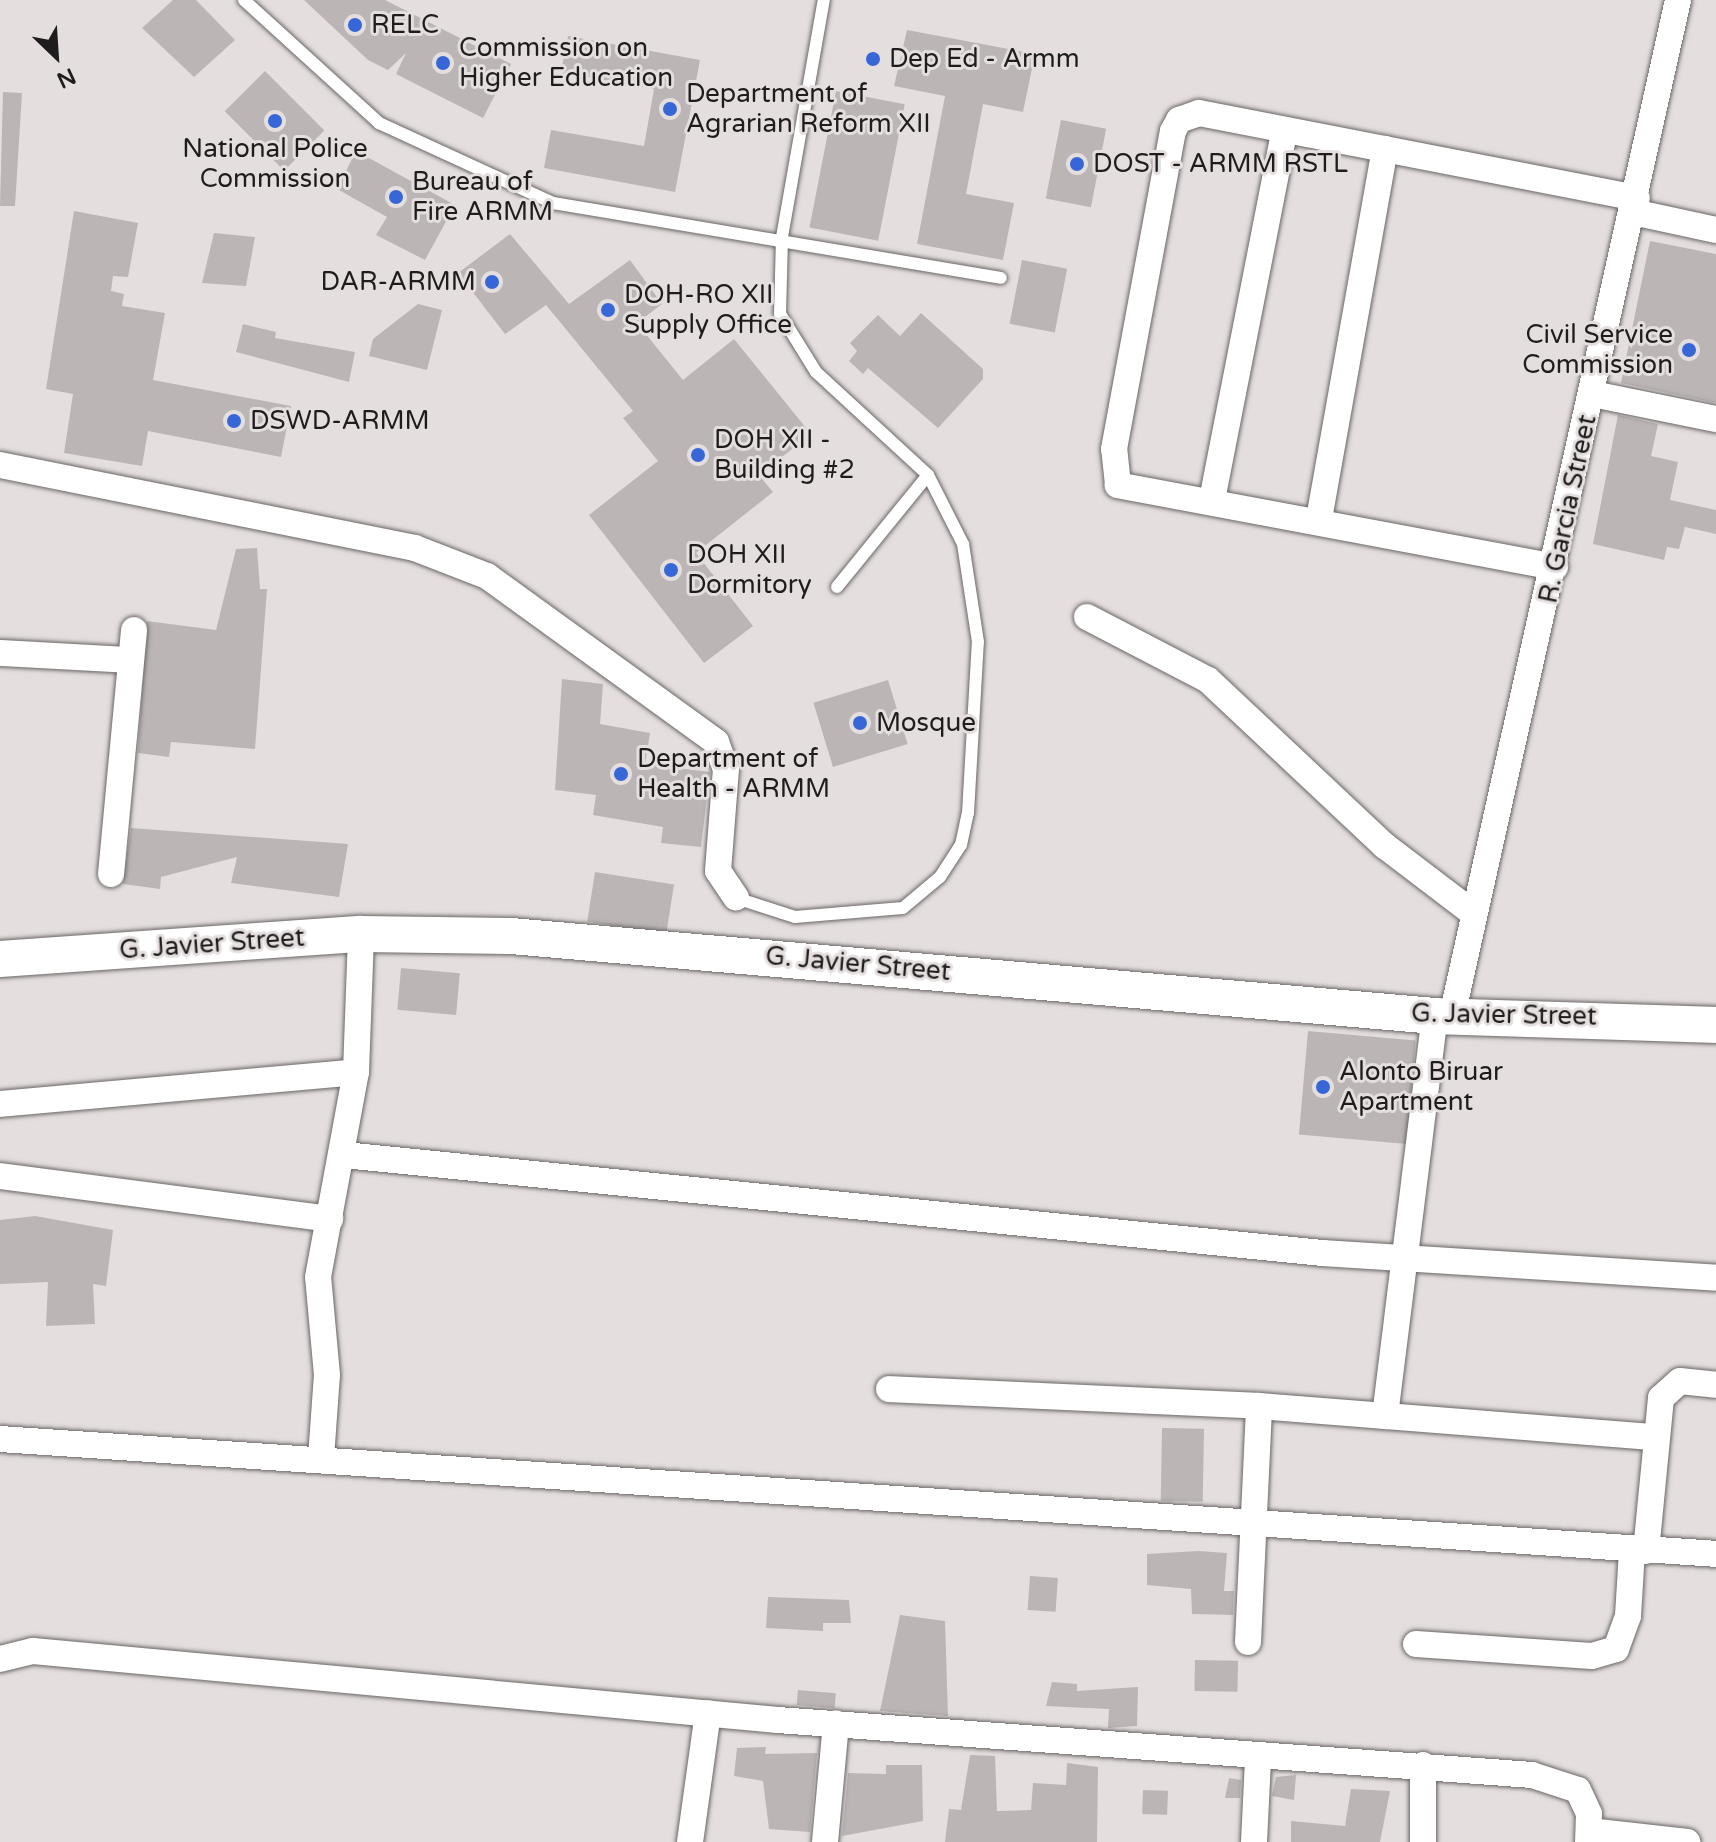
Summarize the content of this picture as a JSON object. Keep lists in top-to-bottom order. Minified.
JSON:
{"streets":{"street":["R. Garcia Street","G. Javier Street"]},"crossings":[["R. Garcia Street","G. Javier Street"]],"places":["RELC","Dep Ed - Armm","Commission on Higher Education","Department of Agrarian Reform XII","National Police Commission","DOST - ARMM RSTL","Bureau of Fire ARMM","DAR-ARMM","DOH-RO XII Supply Office","Civil Service Commission","DSWD-ARMM","DOH XII - Building #2","DOH XII Dormitory","Mosque","Department of Health - ARMM","Alonto Biruar Apartment"],"north":"bottom right"}
